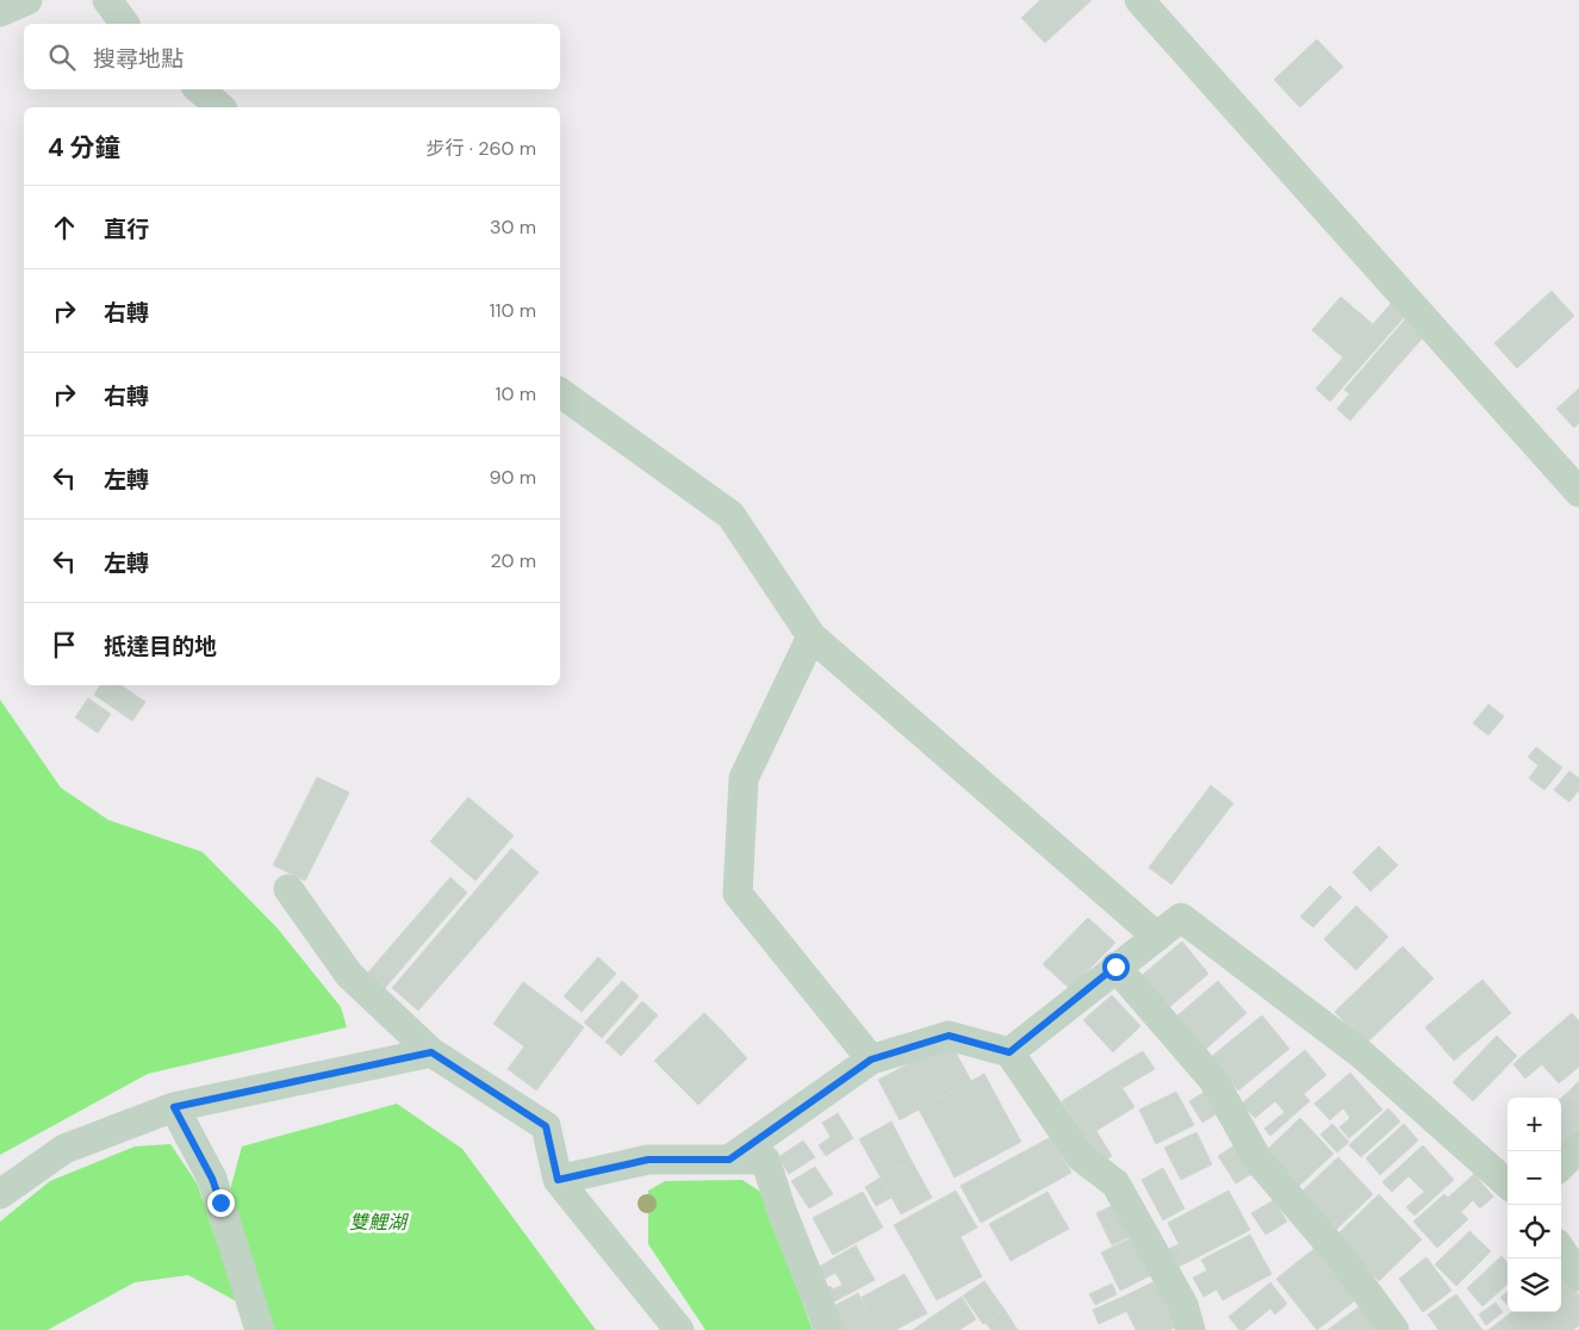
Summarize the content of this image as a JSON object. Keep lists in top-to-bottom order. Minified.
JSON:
{"water":["雙鯉湖"],"page":{"search":"搜尋地點","heading":["4 分鐘","步行 · 260 m"],"list":[["直行","30 m"],["右轉","110 m"],["右轉","10 m"],["左轉","90 m"],["左轉","20 m"],"抵達目的地"],"map_buttons":["+","−"]}}
